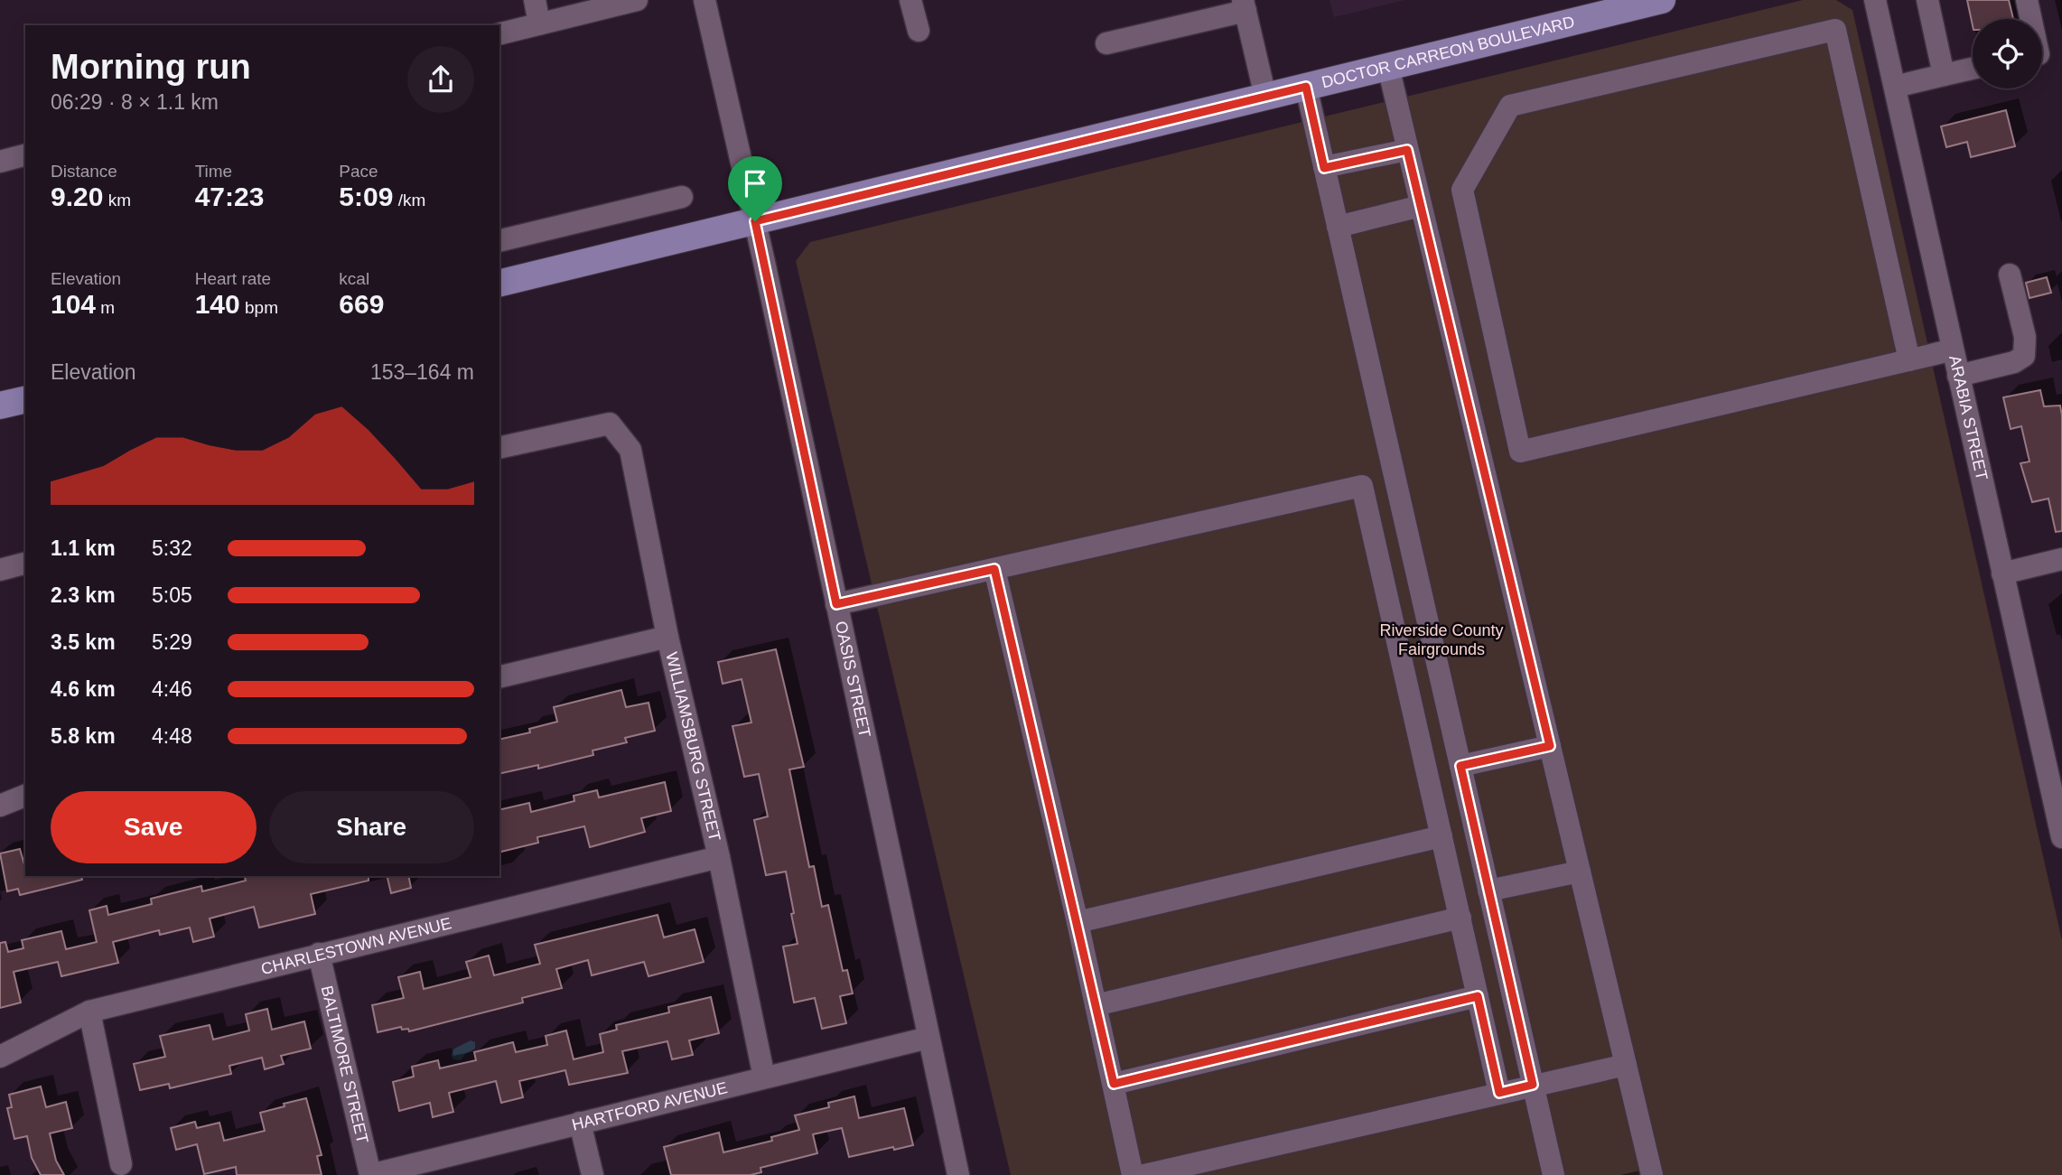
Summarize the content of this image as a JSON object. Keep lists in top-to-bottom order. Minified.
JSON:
{"streets":{"main road":["DOCTOR CARREON BOULEVARD"],"street":["ARABIA STREET","OASIS STREET","WILLIAMSBURG STREET","CHARLESTOWN AVENUE","BALTIMORE STREET","HARTFORD AVENUE"]},"crossings":[["DOCTOR CARREON BOULEVARD","OASIS STREET"],["OASIS STREET","HARTFORD AVENUE"],["WILLIAMSBURG STREET","CHARLESTOWN AVENUE"],["WILLIAMSBURG STREET","HARTFORD AVENUE"],["CHARLESTOWN AVENUE","BALTIMORE STREET"],["BALTIMORE STREET","HARTFORD AVENUE"]],"parks":["Riverside County Fairgrounds"],"page":{"heading":["Morning run","06:29 · 8 × 1.1 km"],"stats":[["Distance","9.20 km"],["Time","47:23"],["Pace","5:09 /km"],["Elevation","104 m"],["Heart rate","140 bpm"],["kcal","669"]],"chart":["Elevation","153–164 m"],"list":[{"name":"1.1 km","note":"5:32"},{"name":"2.3 km","note":"5:05"},{"name":"3.5 km","note":"5:29"},{"name":"4.6 km","note":"4:46"},{"name":"5.8 km","note":"4:48"}],"buttons":["Save","Share"]}}
